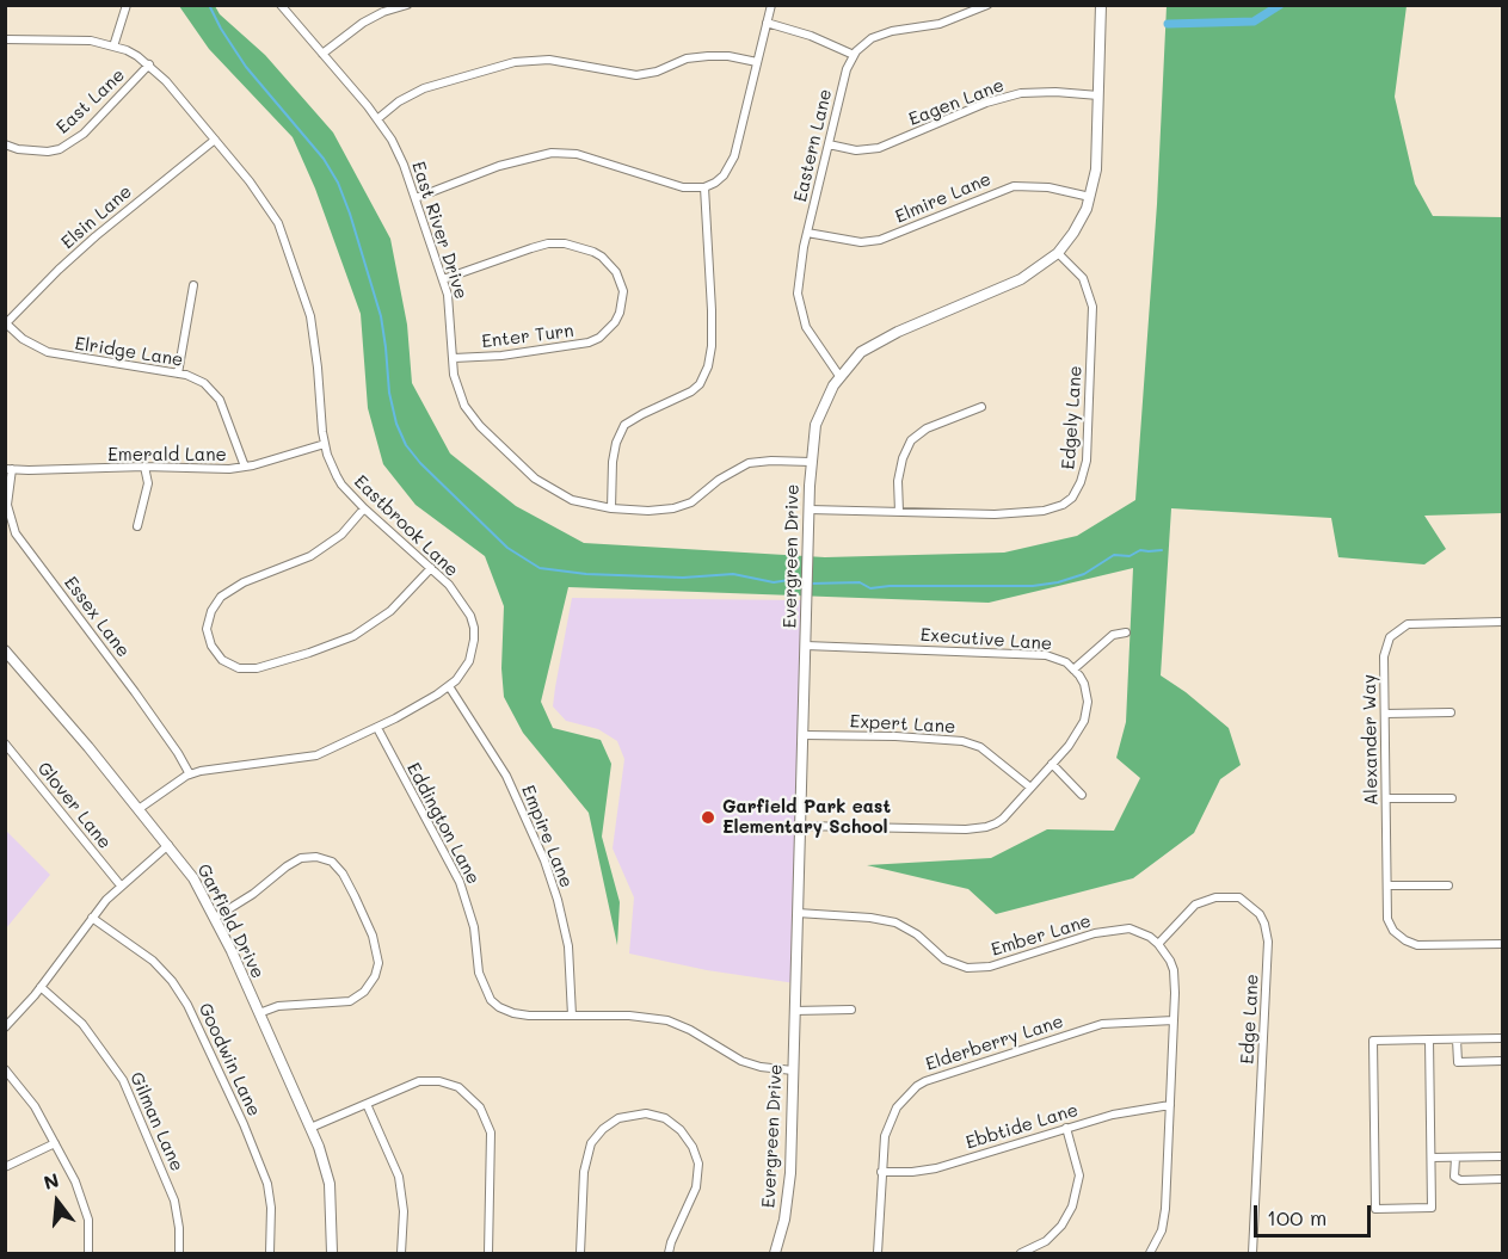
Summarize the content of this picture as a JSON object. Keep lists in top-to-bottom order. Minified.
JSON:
{"streets":{"street":["East Lane","Eagen Lane","Eastern Lane","Elmire Lane","Elsin Lane","East River Drive","Enter Turn","Elridge Lane","Edgely Lane","Emerald Lane","Eastbrook Lane","Evergreen Drive","Essex Lane","Executive Lane","Expert Lane","Alexander Way","Glover Lane","Eddington Lane","Empire Lane","Garfield Drive","Ember Lane","Edge Lane","Elderberry Lane","Goodwin Lane","Gilman Lane","Ebbtide Lane"]},"crossings":[["East Lane","Eastbrook Lane"],["Eagen Lane","Eastern Lane"],["Eagen Lane","Evergreen Drive"],["Eastern Lane","Elmire Lane"],["Eastern Lane","Evergreen Drive"],["Elmire Lane","Evergreen Drive"],["Elsin Lane","Elridge Lane"],["Elsin Lane","Eastbrook Lane"],["East River Drive","Enter Turn"],["East River Drive","Evergreen Drive"],["Elridge Lane","Emerald Lane"],["Edgely Lane","Evergreen Drive"],["Emerald Lane","Eastbrook Lane"],["Emerald Lane","Essex Lane"],["Eastbrook Lane","Essex Lane"],["Eastbrook Lane","Eddington Lane"],["Eastbrook Lane","Empire Lane"],["Eastbrook Lane","Garfield Drive"],["Evergreen Drive","Executive Lane"],["Evergreen Drive","Expert Lane"],["Evergreen Drive","Eddington Lane"],["Evergreen Drive","Ember Lane"],["Executive Lane","Expert Lane"],["Eddington Lane","Empire Lane"],["Ember Lane","Edge Lane"],["Elderberry Lane","Ebbtide Lane"]],"places":["Garfield Park east Elementary School"],"scale_bar":"100 m","north":"top"}
